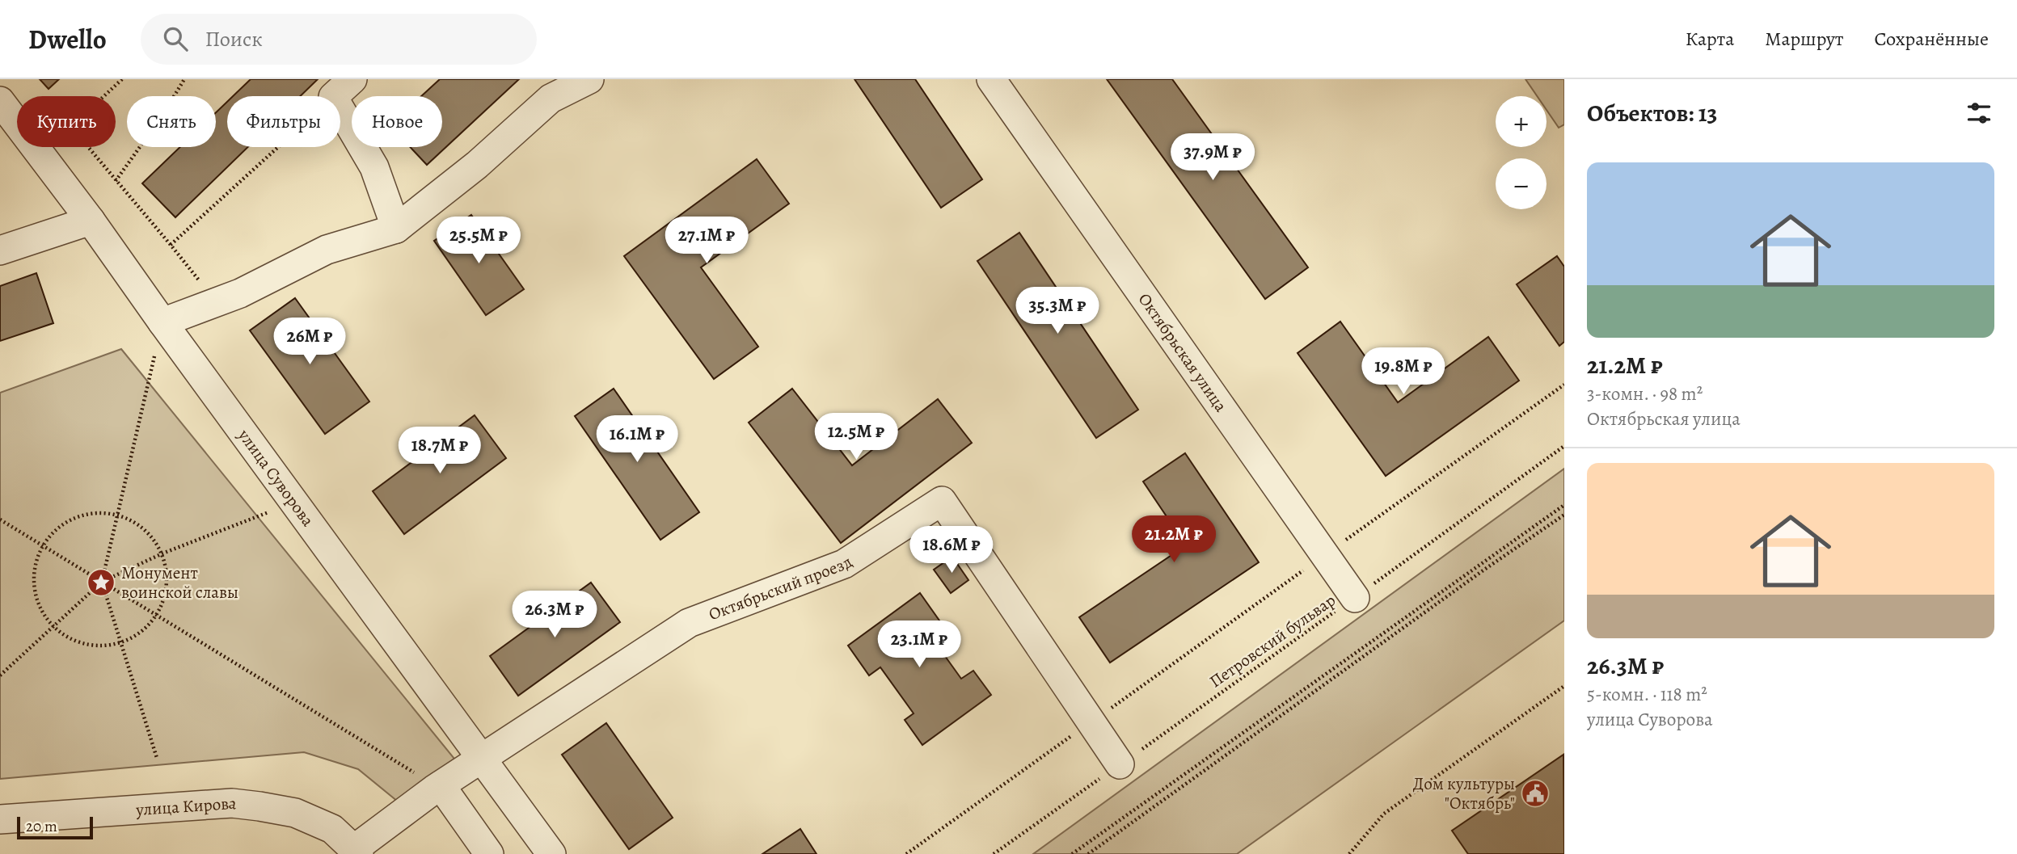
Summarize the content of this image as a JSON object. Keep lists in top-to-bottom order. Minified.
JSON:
{"streets":{"street":["Октябрьская улица","улица Суворова","Октябрьский проезд","улица Кирова"],"path":["Петровский бульвар"]},"crossings":[["Октябрьская улица","Петровский бульвар"],["улица Суворова","Октябрьский проезд"],["Октябрьский проезд","Петровский бульвар"],["Октябрьский проезд","улица Кирова"]],"places":{"place":["Монумент воинской славы"],"public building":["Дом культуры \"Октябрь\""]},"scale_bar":"20 m","page":{"header":"Dwello","search":"Поиск","nav":["Карта","Маршрут","Сохранённые"],"heading":"Объектов: 13","map_buttons":["+","−"],"chip":["Купить","Снять","Фильтры","Новое"],"price":["37.9M ₽","25.5M ₽","27.1M ₽","35.3M ₽","26M ₽","19.8M ₽","12.5M ₽","16.1M ₽","18.7M ₽","21.2M ₽","18.6M ₽","26.3M ₽","23.1M ₽"],"list":[{"name":"21.2M ₽","note":"3-комн. · 98 m² · Октябрьская улица"},{"name":"26.3M ₽","note":"5-комн. · 118 m² · улица Суворова"}],"scale":"20 m"}}
